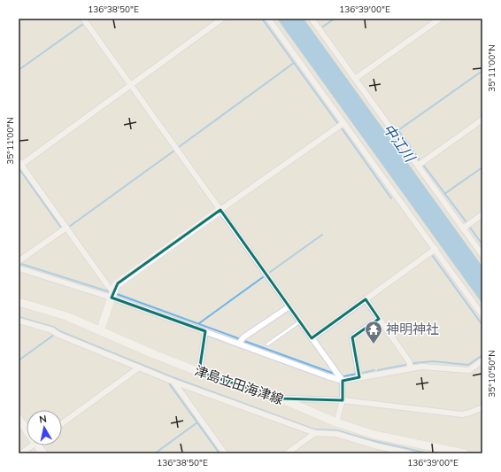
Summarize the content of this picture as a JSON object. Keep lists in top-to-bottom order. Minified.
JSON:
{"streets":{"main road":["津島立田海津線"]},"water":["中江川"],"places":{"temple":["神明神社"]},"north":"top","coordinates":["136°38'50\"E","136°39'00\"E","35°11'00\"N","35°10'50\"N"]}
